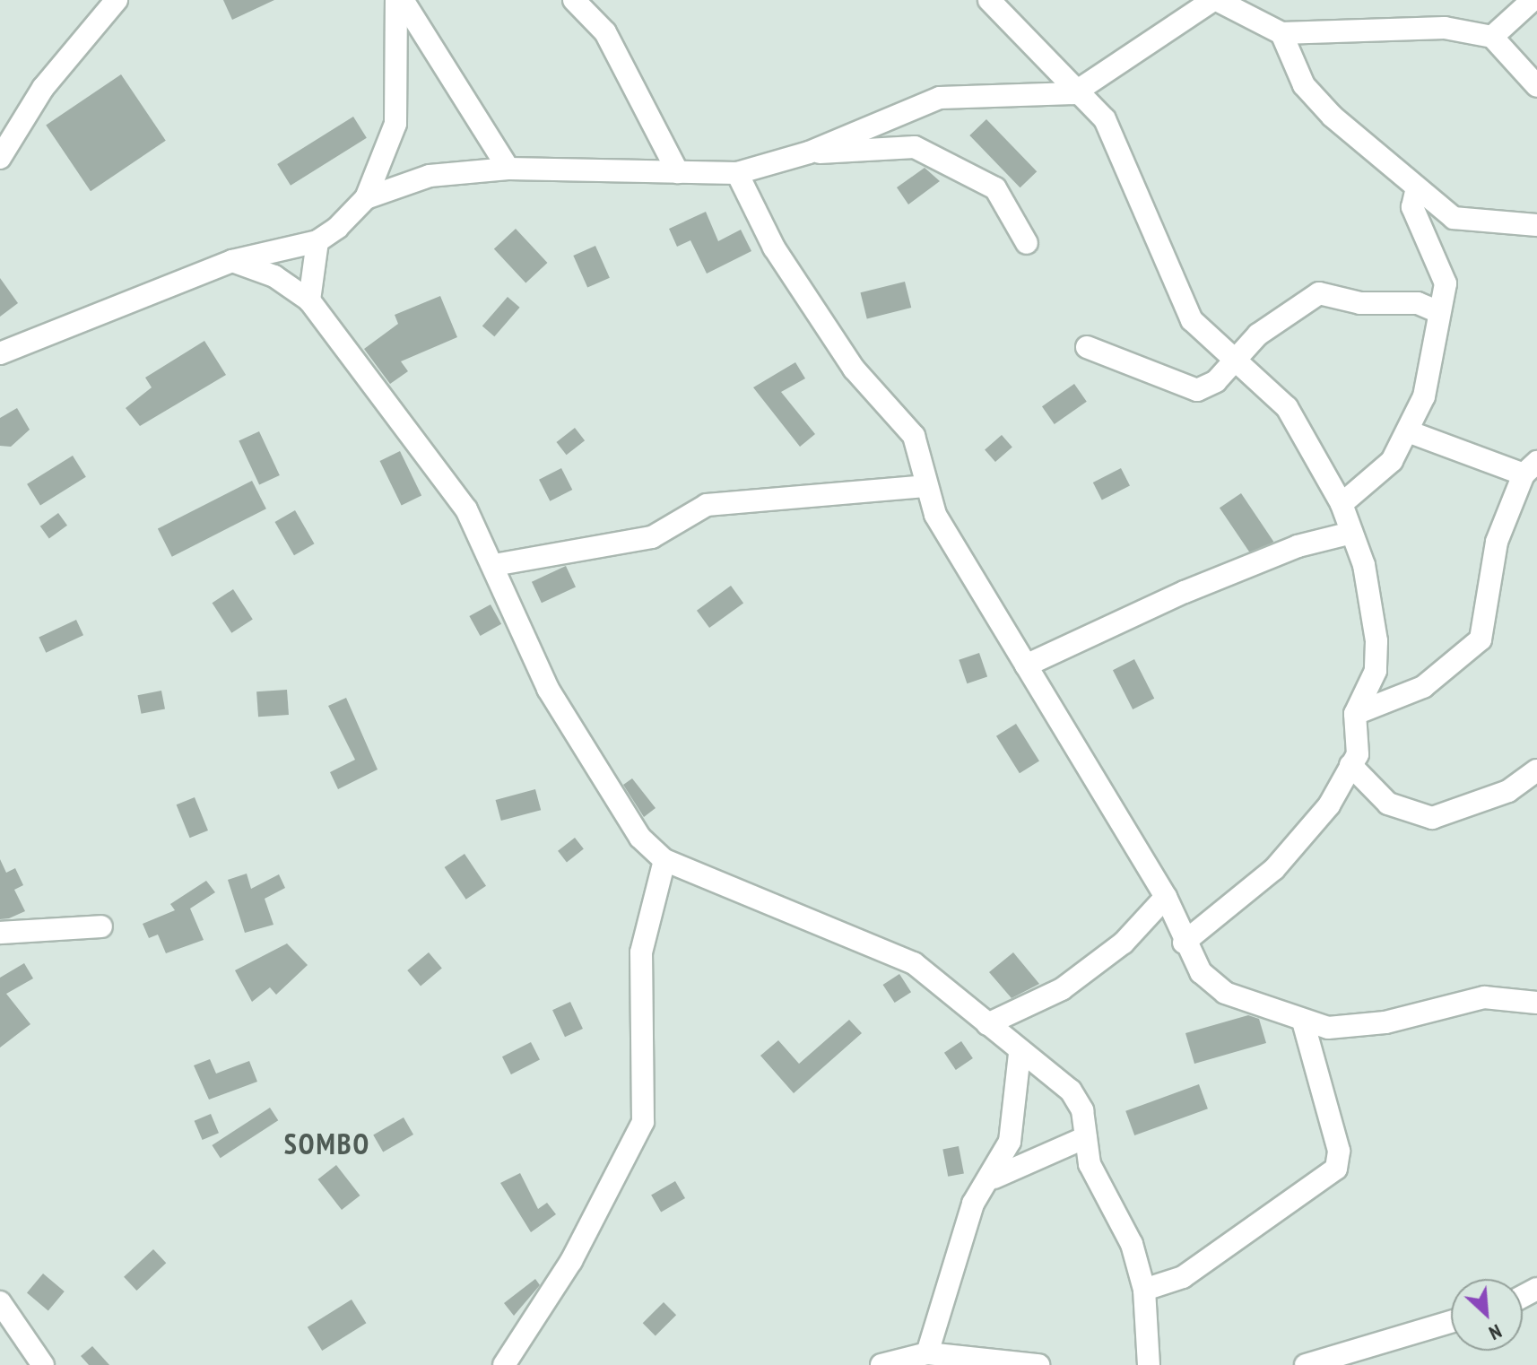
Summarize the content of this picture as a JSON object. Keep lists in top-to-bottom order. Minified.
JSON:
{"districts":["SOMBO"],"north":"bottom right"}
